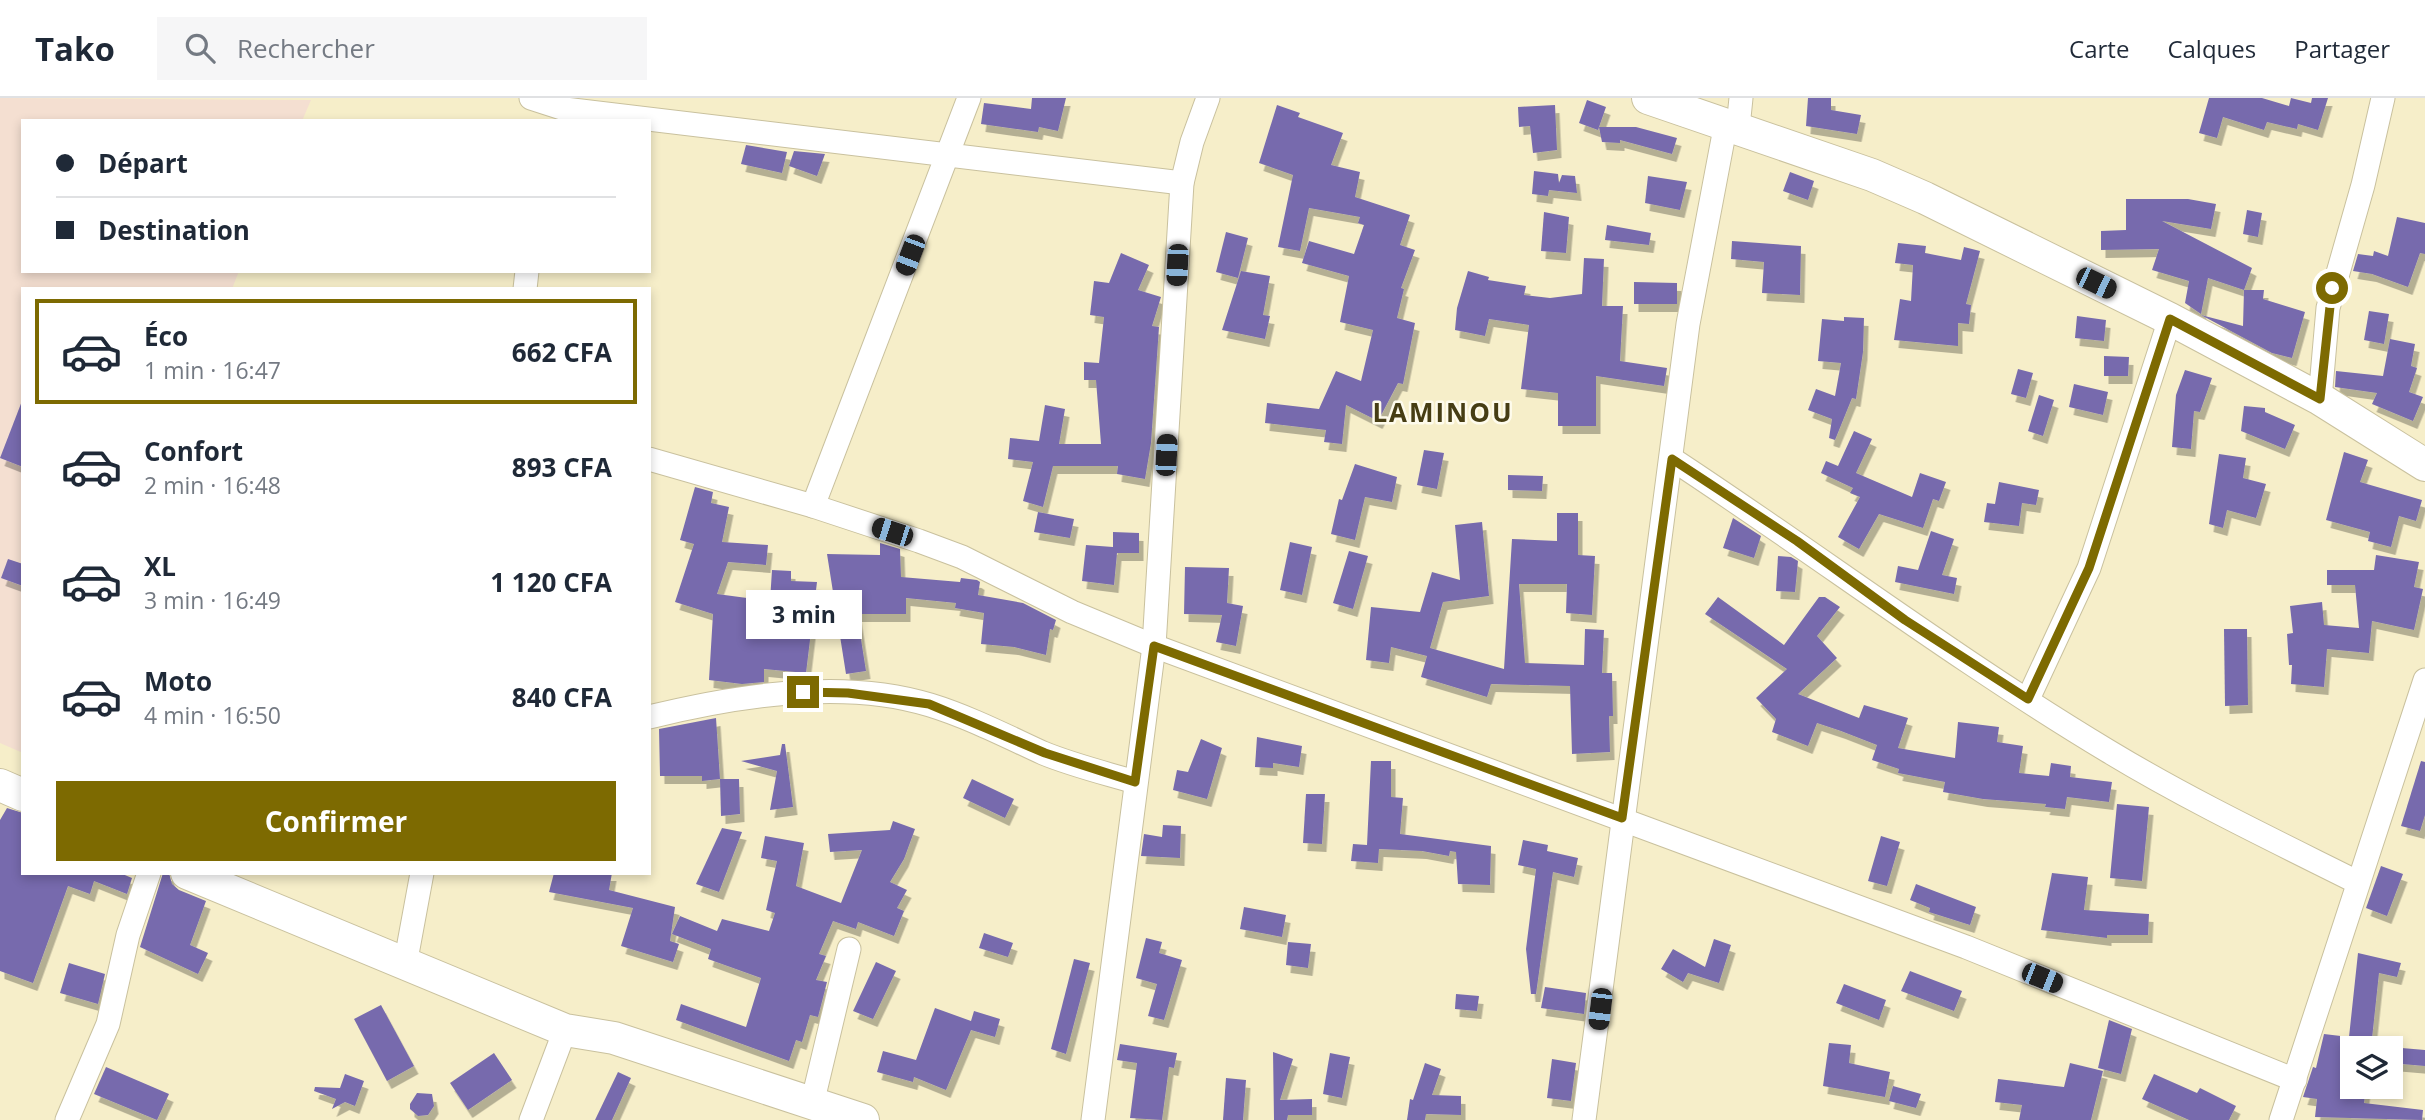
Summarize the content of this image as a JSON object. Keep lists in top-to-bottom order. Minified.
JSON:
{"districts":["LAMINOU"],"page":{"header":"Tako","search":"Rechercher","nav":["Carte","Calques","Partager"],"banner":["Départ","Destination"],"list":[{"name":"Éco","note":"1 min · 16:47","value":"662 CFA"},{"name":"Confort","note":"2 min · 16:48","value":"893 CFA"},{"name":"XL","note":"3 min · 16:49","value":"1 120 CFA"},{"name":"Moto","note":"4 min · 16:50","value":"840 CFA"}],"bubble":"3 min","buttons":"Confirmer"}}
